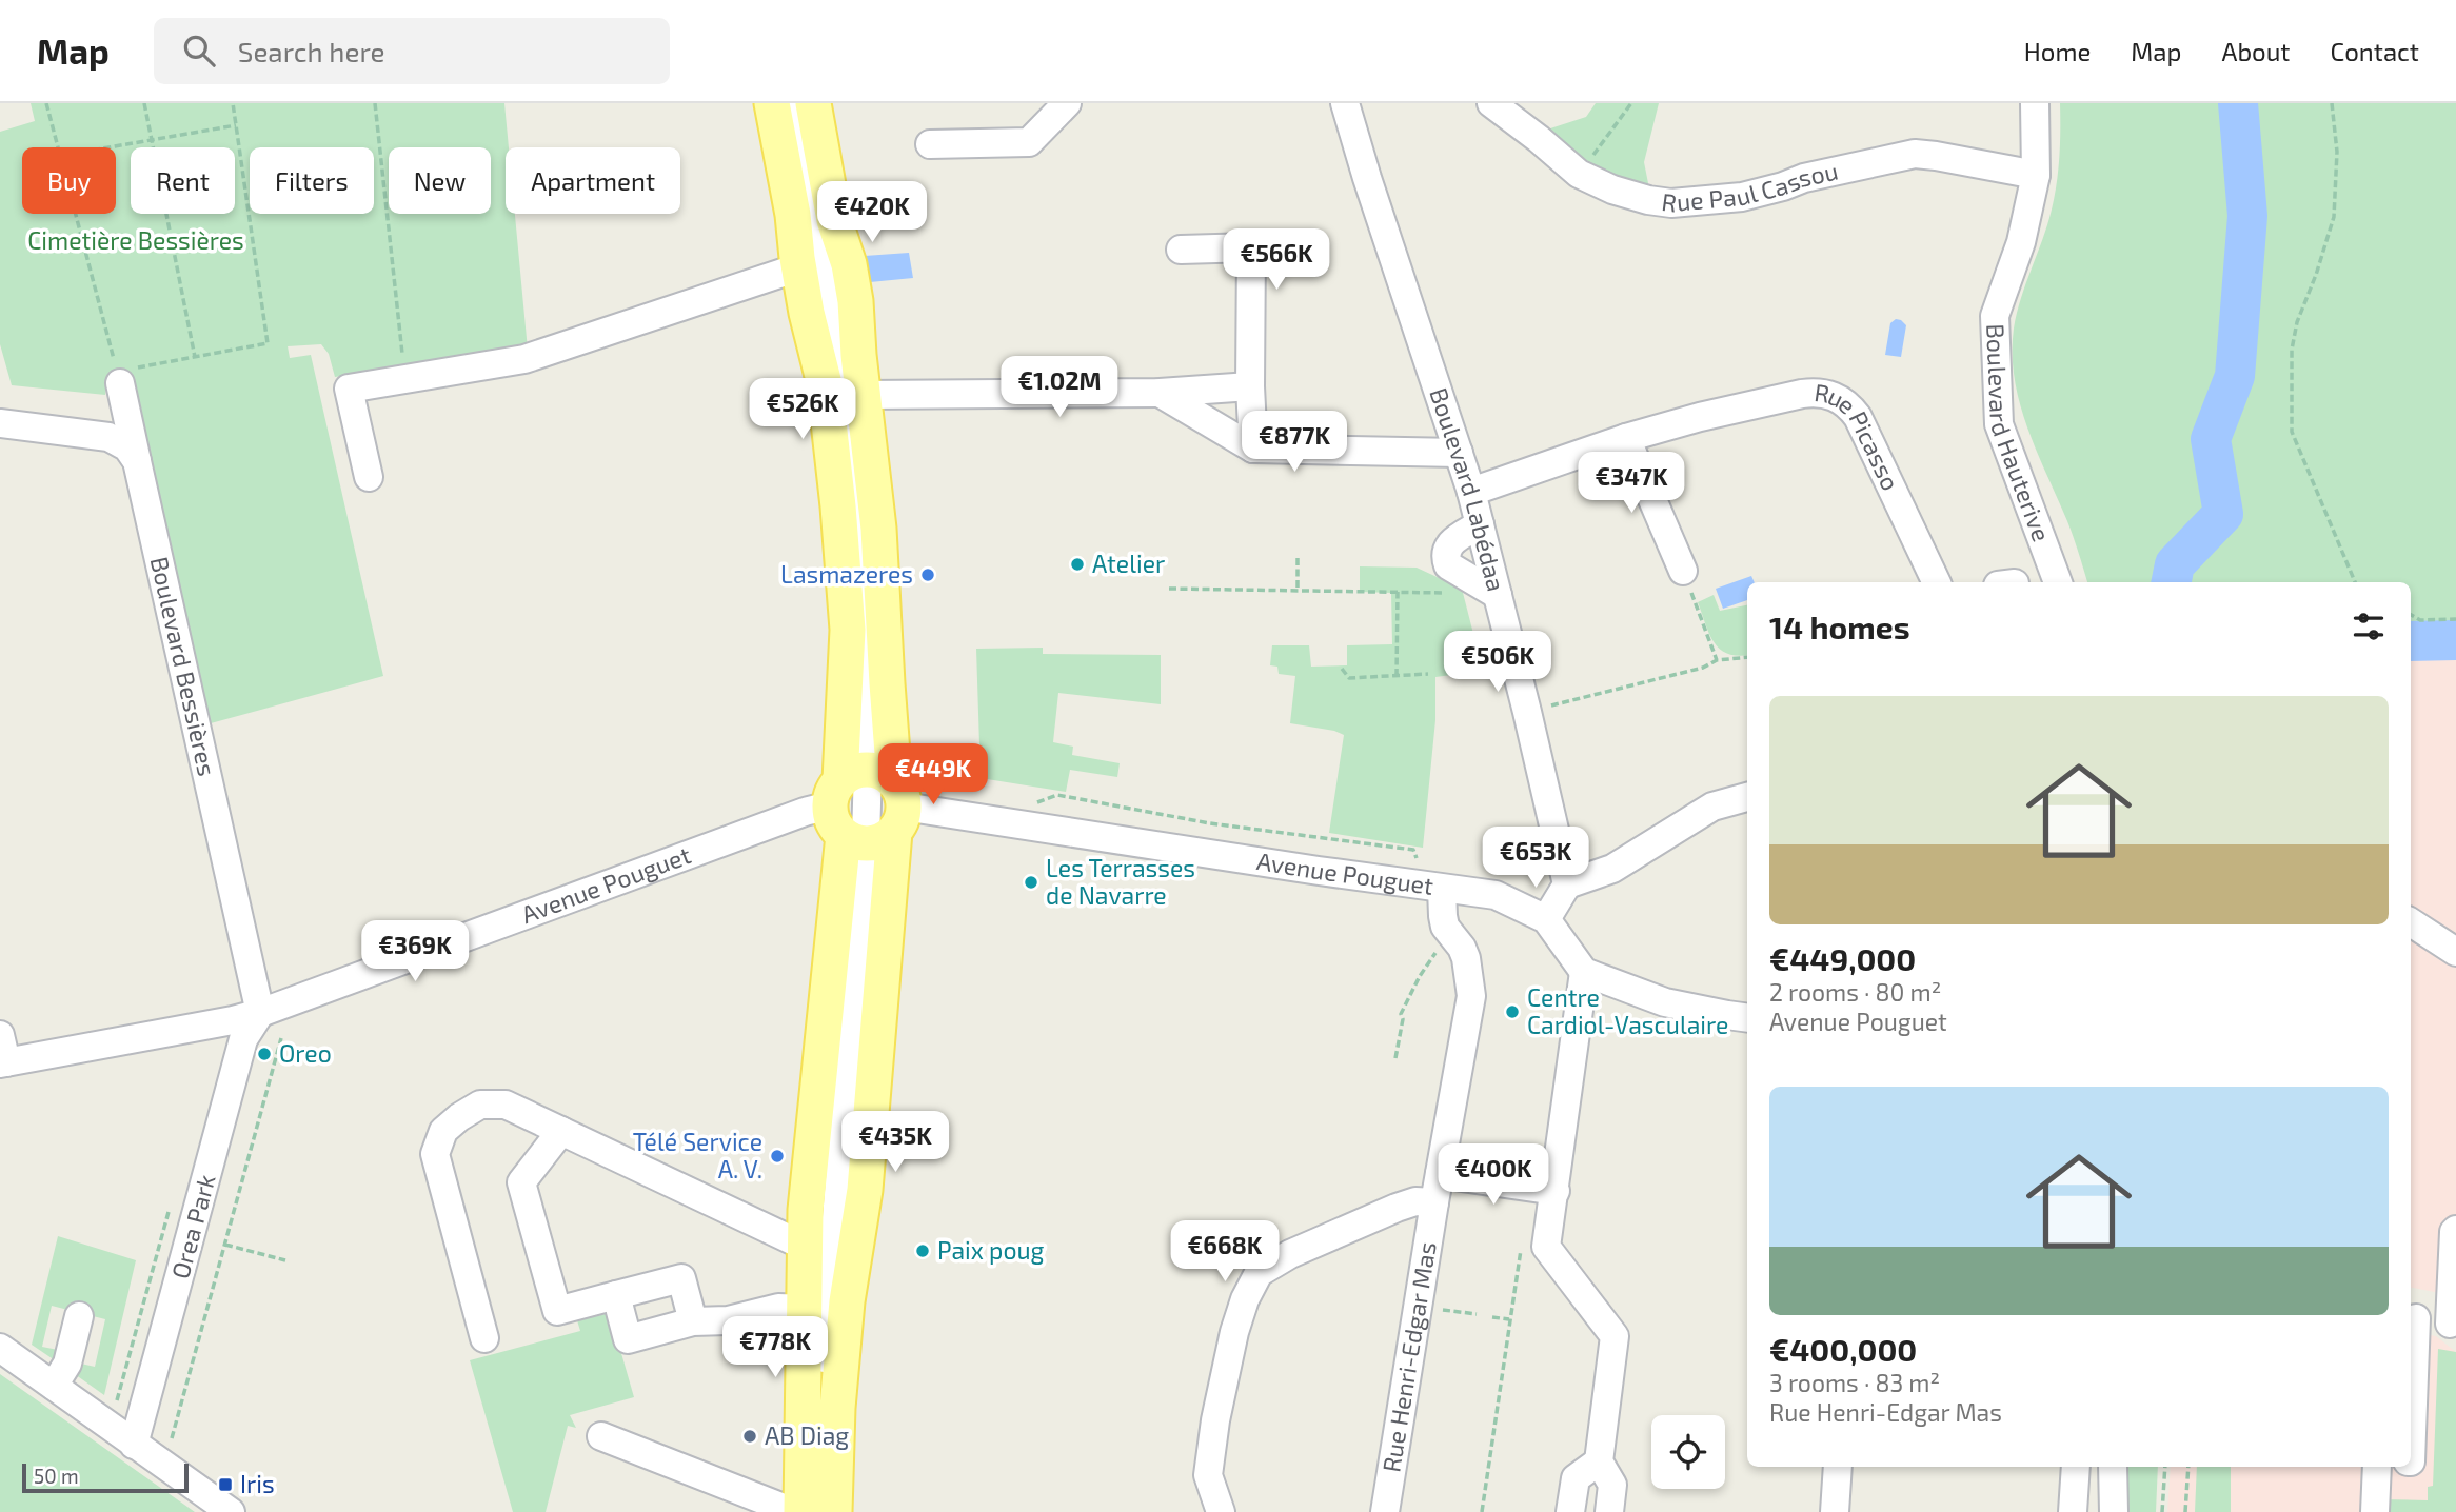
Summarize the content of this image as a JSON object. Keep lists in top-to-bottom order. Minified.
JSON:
{"streets":{"street":["Rue Paul Cassou","Boulevard Hauterive","Rue Picasso","Boulevard Labédaa","Boulevard Bessières","Avenue Pouguet","Orea Park","Rue Henri-Edgar Mas"]},"crossings":[["Rue Paul Cassou","Boulevard Hauterive"],["Rue Picasso","Boulevard Labédaa"],["Boulevard Bessières","Avenue Pouguet"],["Boulevard Bessières","Orea Park"],["Avenue Pouguet","Orea Park"],["Avenue Pouguet","Rue Henri-Edgar Mas"]],"parks":["Cimetière Bessières"],"places":{"other":["Atelier","Lasmazeres","Les Terrasses de Navarre","Centre Cardiol-Vasculaire","Oreo","Télé Service A. V.","Paix poug","AB Diag"],"transit":["Iris"]},"scale_bar":"50 m","page":{"header":"Map","search":"Search here","nav":["Home","Map","About","Contact"],"chip":["Buy","Rent","Filters","New","Apartment"],"price":["€420K","€566K","€1.02M","€526K","€877K","€347K","€506K","€449K","€653K","€369K","€435K","€400K","€668K","€778K"],"heading":"14 homes","list":[{"name":"€449,000","note":"2 rooms · 80 m² · Avenue Pouguet"},{"name":"€400,000","note":"3 rooms · 83 m² · Rue Henri-Edgar Mas"}],"scale":"50 m"}}
